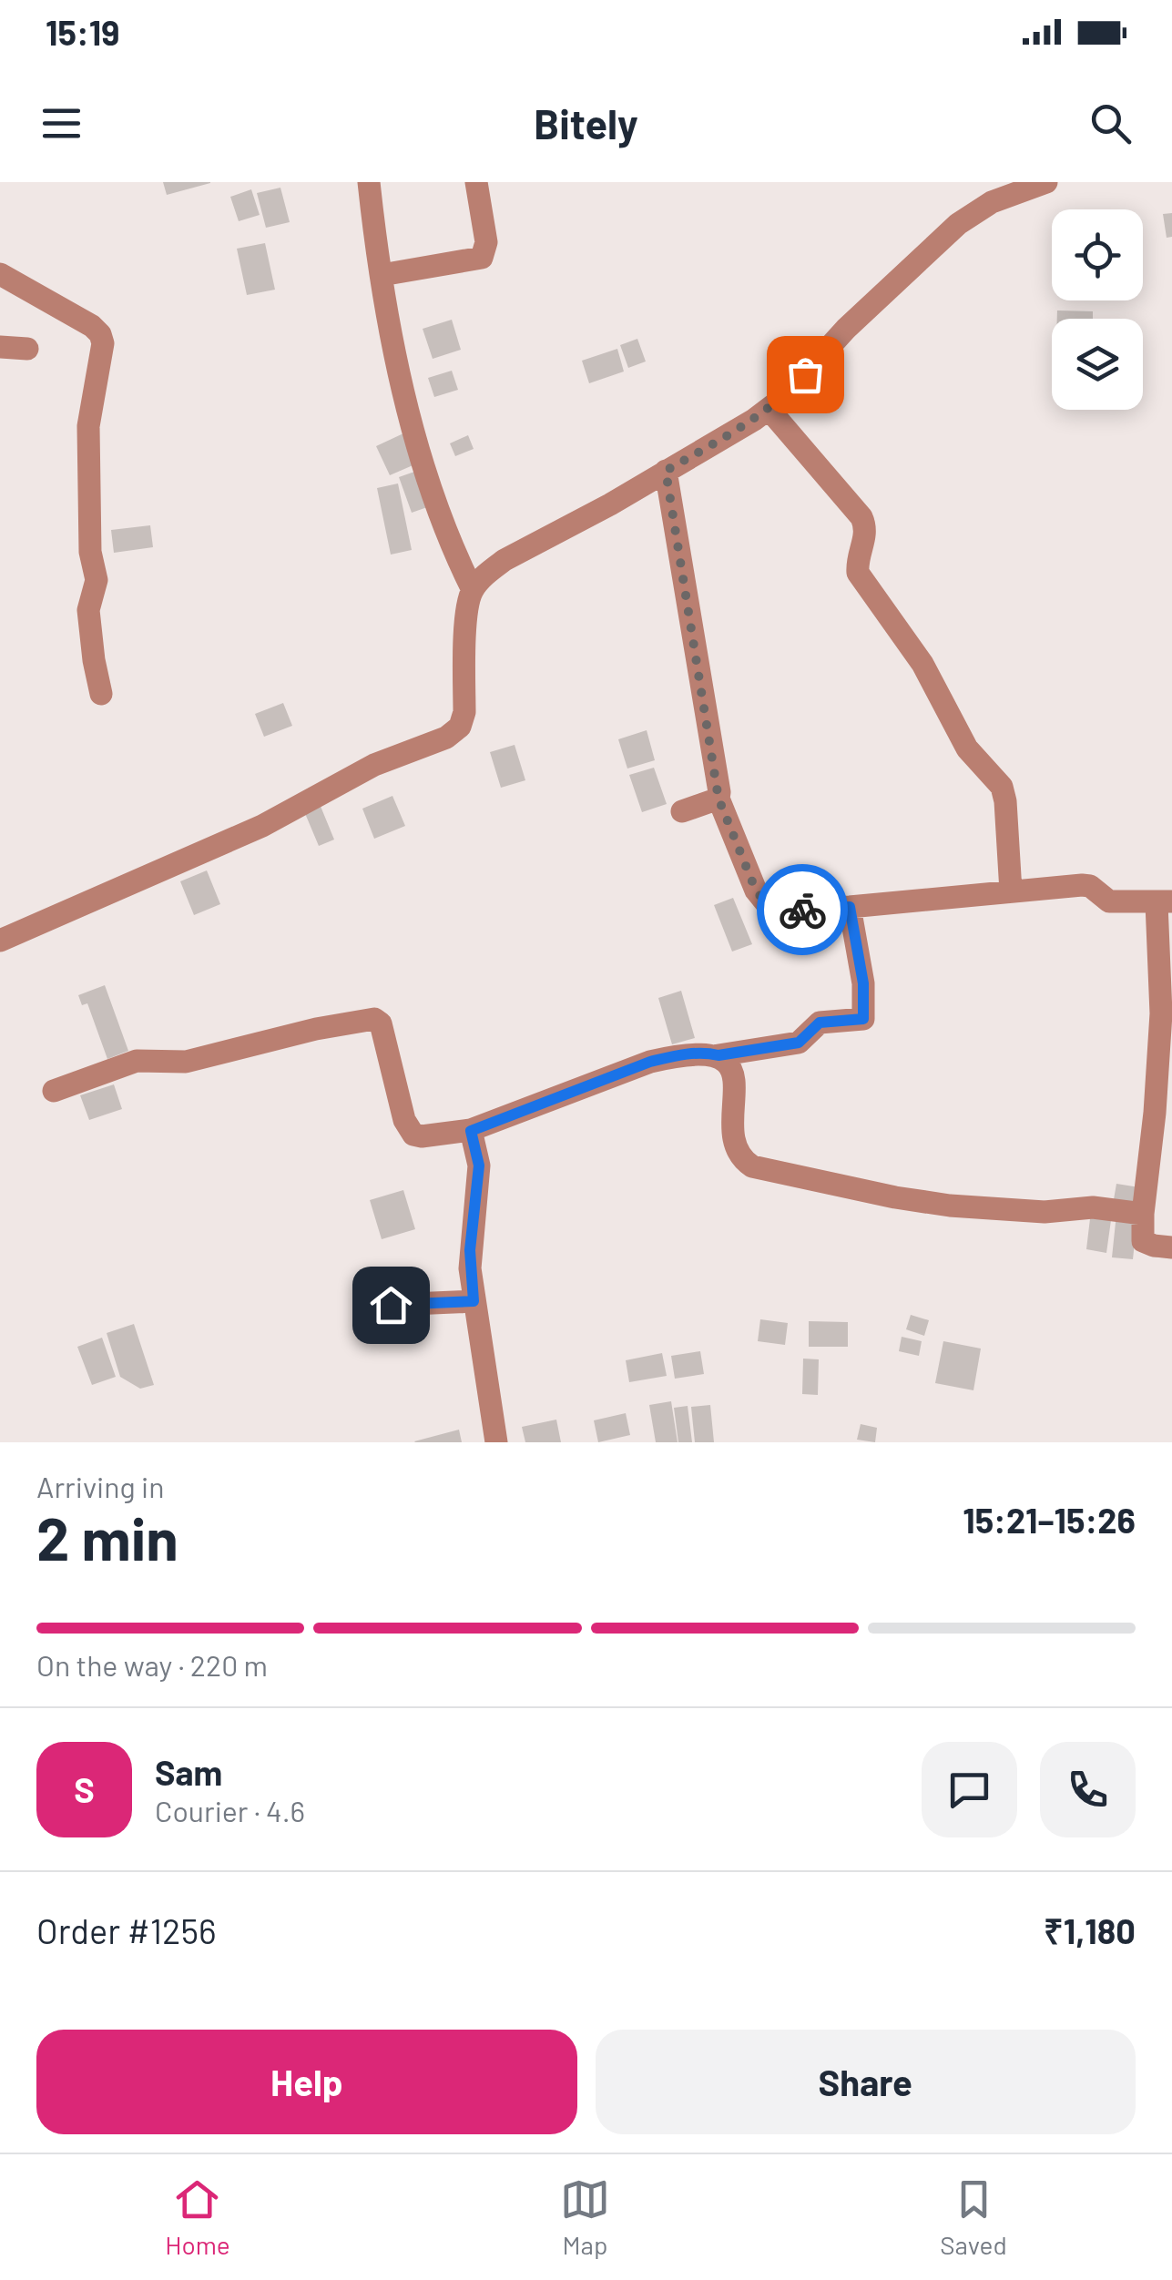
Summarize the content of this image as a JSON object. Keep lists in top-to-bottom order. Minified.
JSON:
{"page":{"status":"15:19","header":"Bitely","heading":["2 min","Arriving in","15:21–15:26"],"panel":["Sam","Courier · 4.6","Order #1256","₹1,180"],"bar":"On the way · 220 m","round":"S","buttons":["Help","Share"],"tabs":["Home","Map","Saved"]}}
